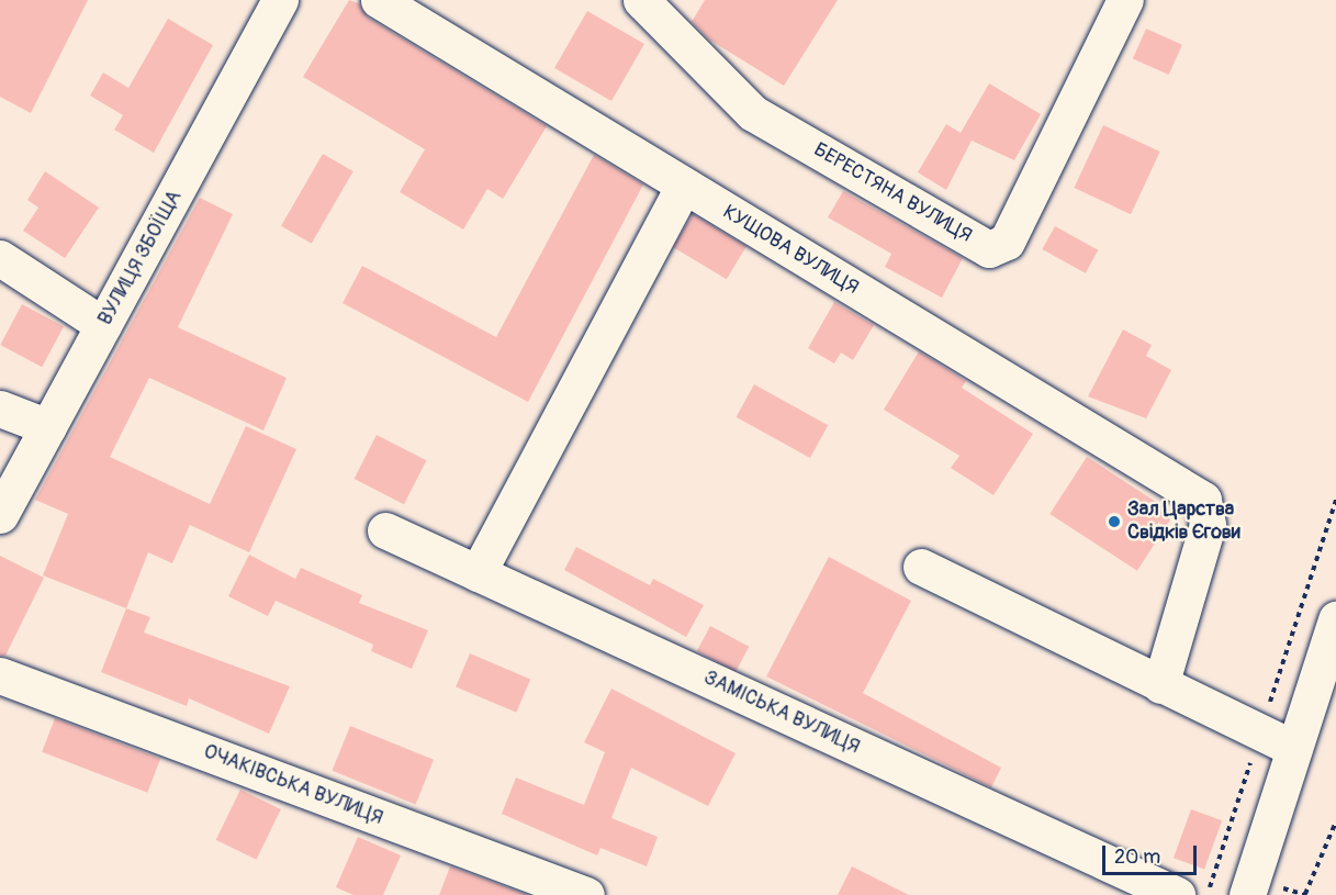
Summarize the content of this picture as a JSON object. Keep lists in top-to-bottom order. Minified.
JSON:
{"streets":{"street":["БЕРЕСТЯНА ВУЛИЦЯ","КУЩОВА ВУЛИЦЯ","ВУЛИЦЯ ЗБОЇЩА","ЗАМІСЬКА ВУЛИЦЯ","ОЧАКІВСЬКА ВУЛИЦЯ"]},"places":["Зал Царства Свідків Єгови"],"scale_bar":"20 m"}
